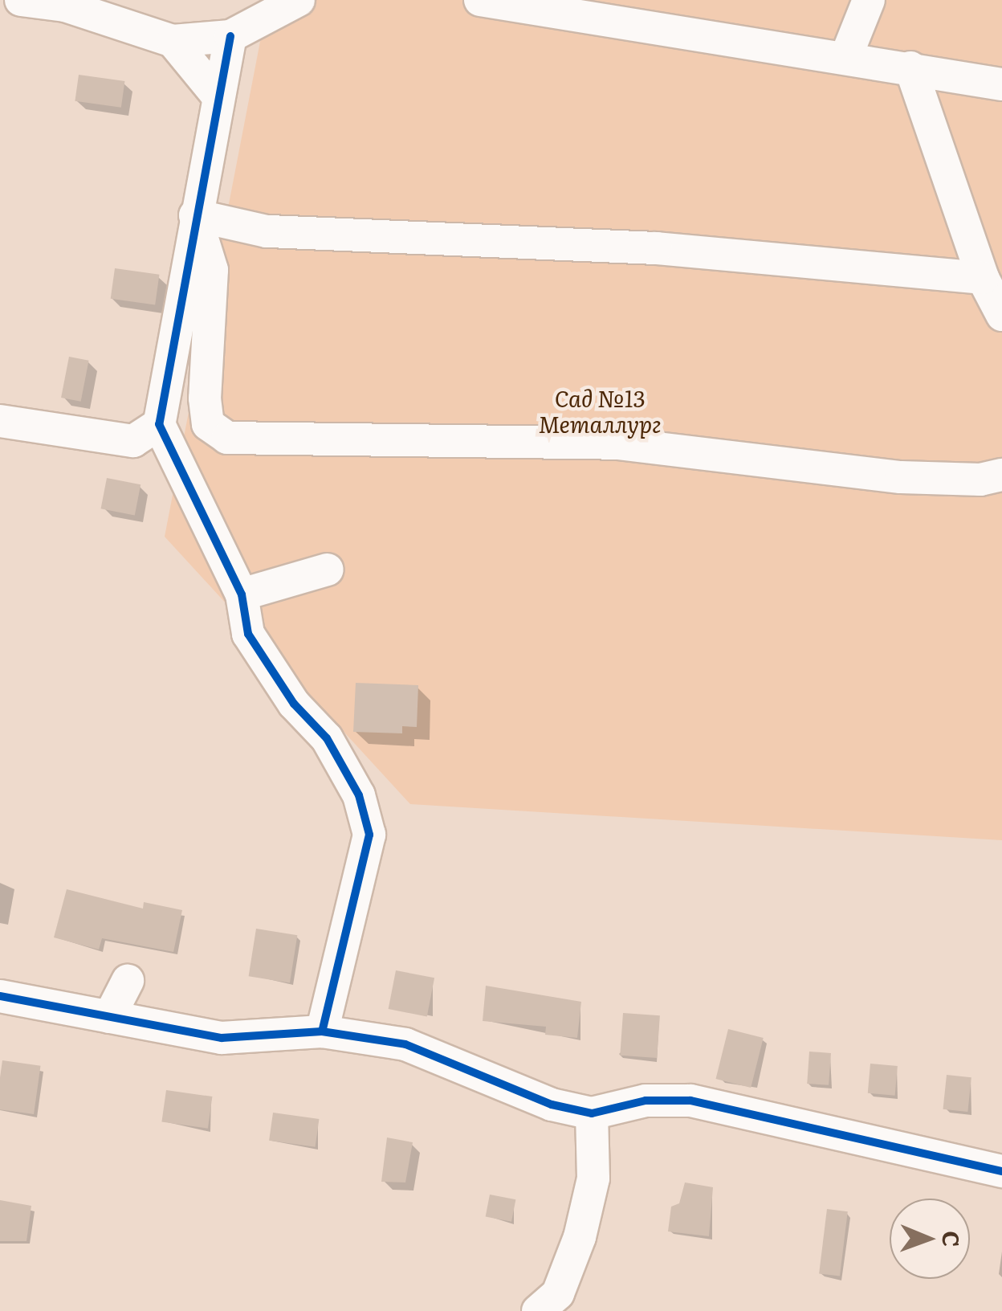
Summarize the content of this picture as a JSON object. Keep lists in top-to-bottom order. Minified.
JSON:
{"parks":["Сад №13 Металлург"],"north":"right"}
